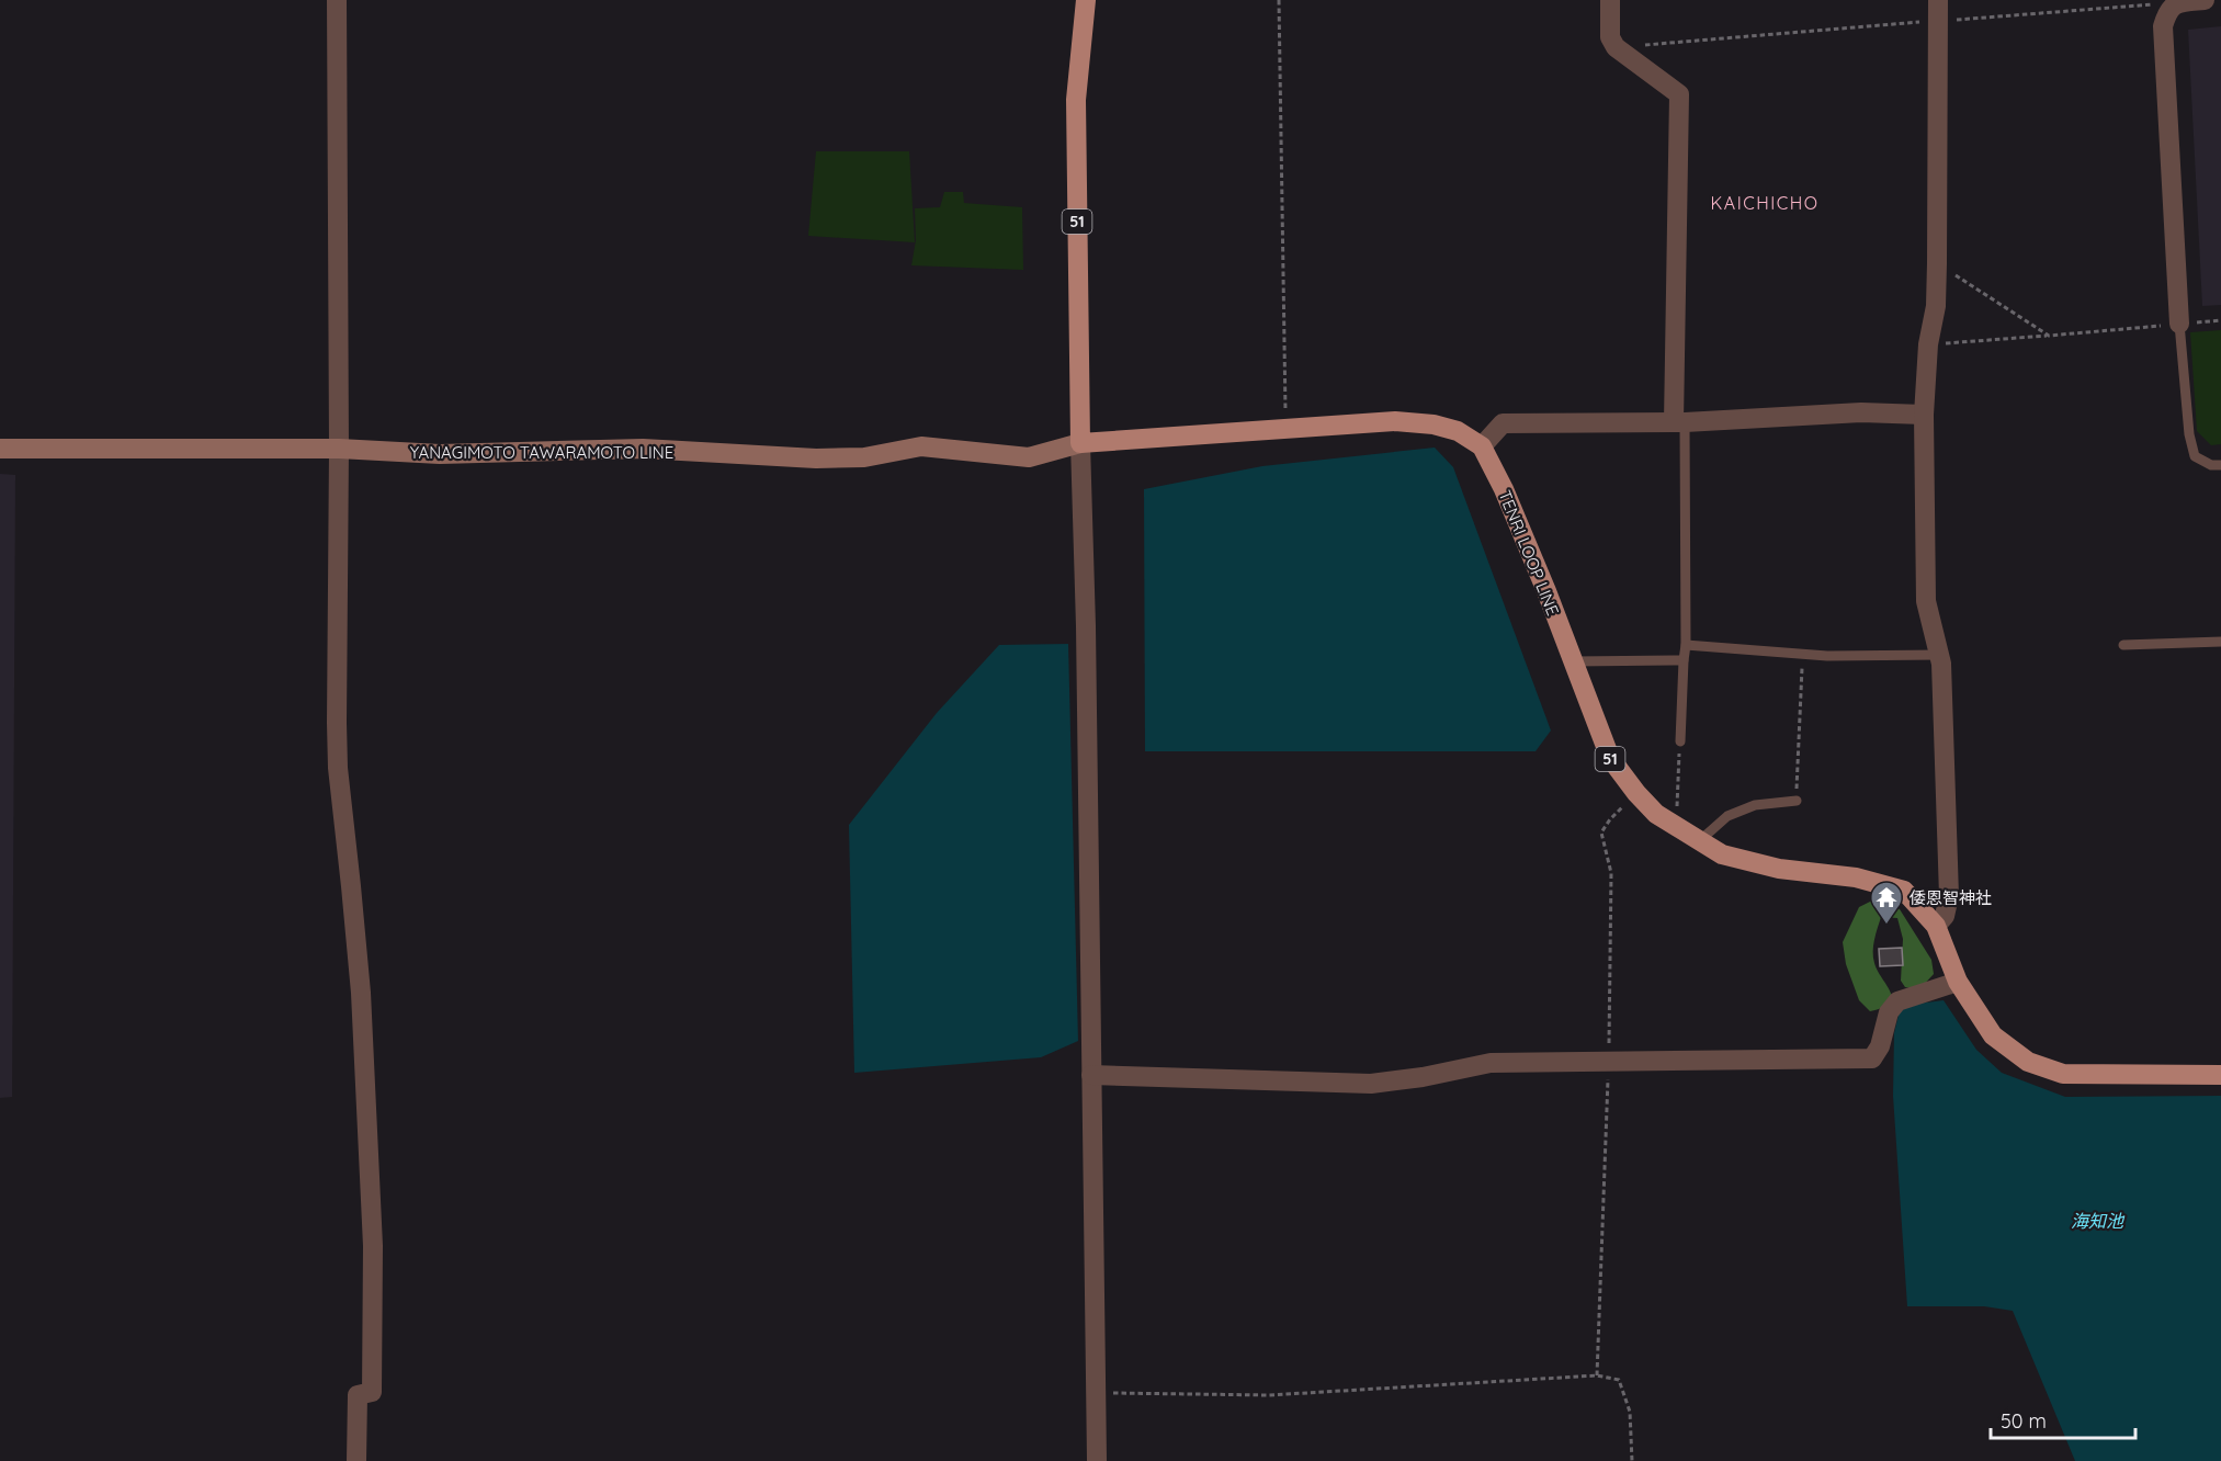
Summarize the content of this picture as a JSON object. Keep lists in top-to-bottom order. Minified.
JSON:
{"streets":{"main road":["51","YANAGIMOTO TAWARAMOTO LINE","TENRI LOOP LINE"]},"crossings":[["51","YANAGIMOTO TAWARAMOTO LINE"]],"districts":["KAICHICHO"],"water":["海知池"],"places":{"temple":["倭恩智神社"]},"scale_bar":"50 m"}
